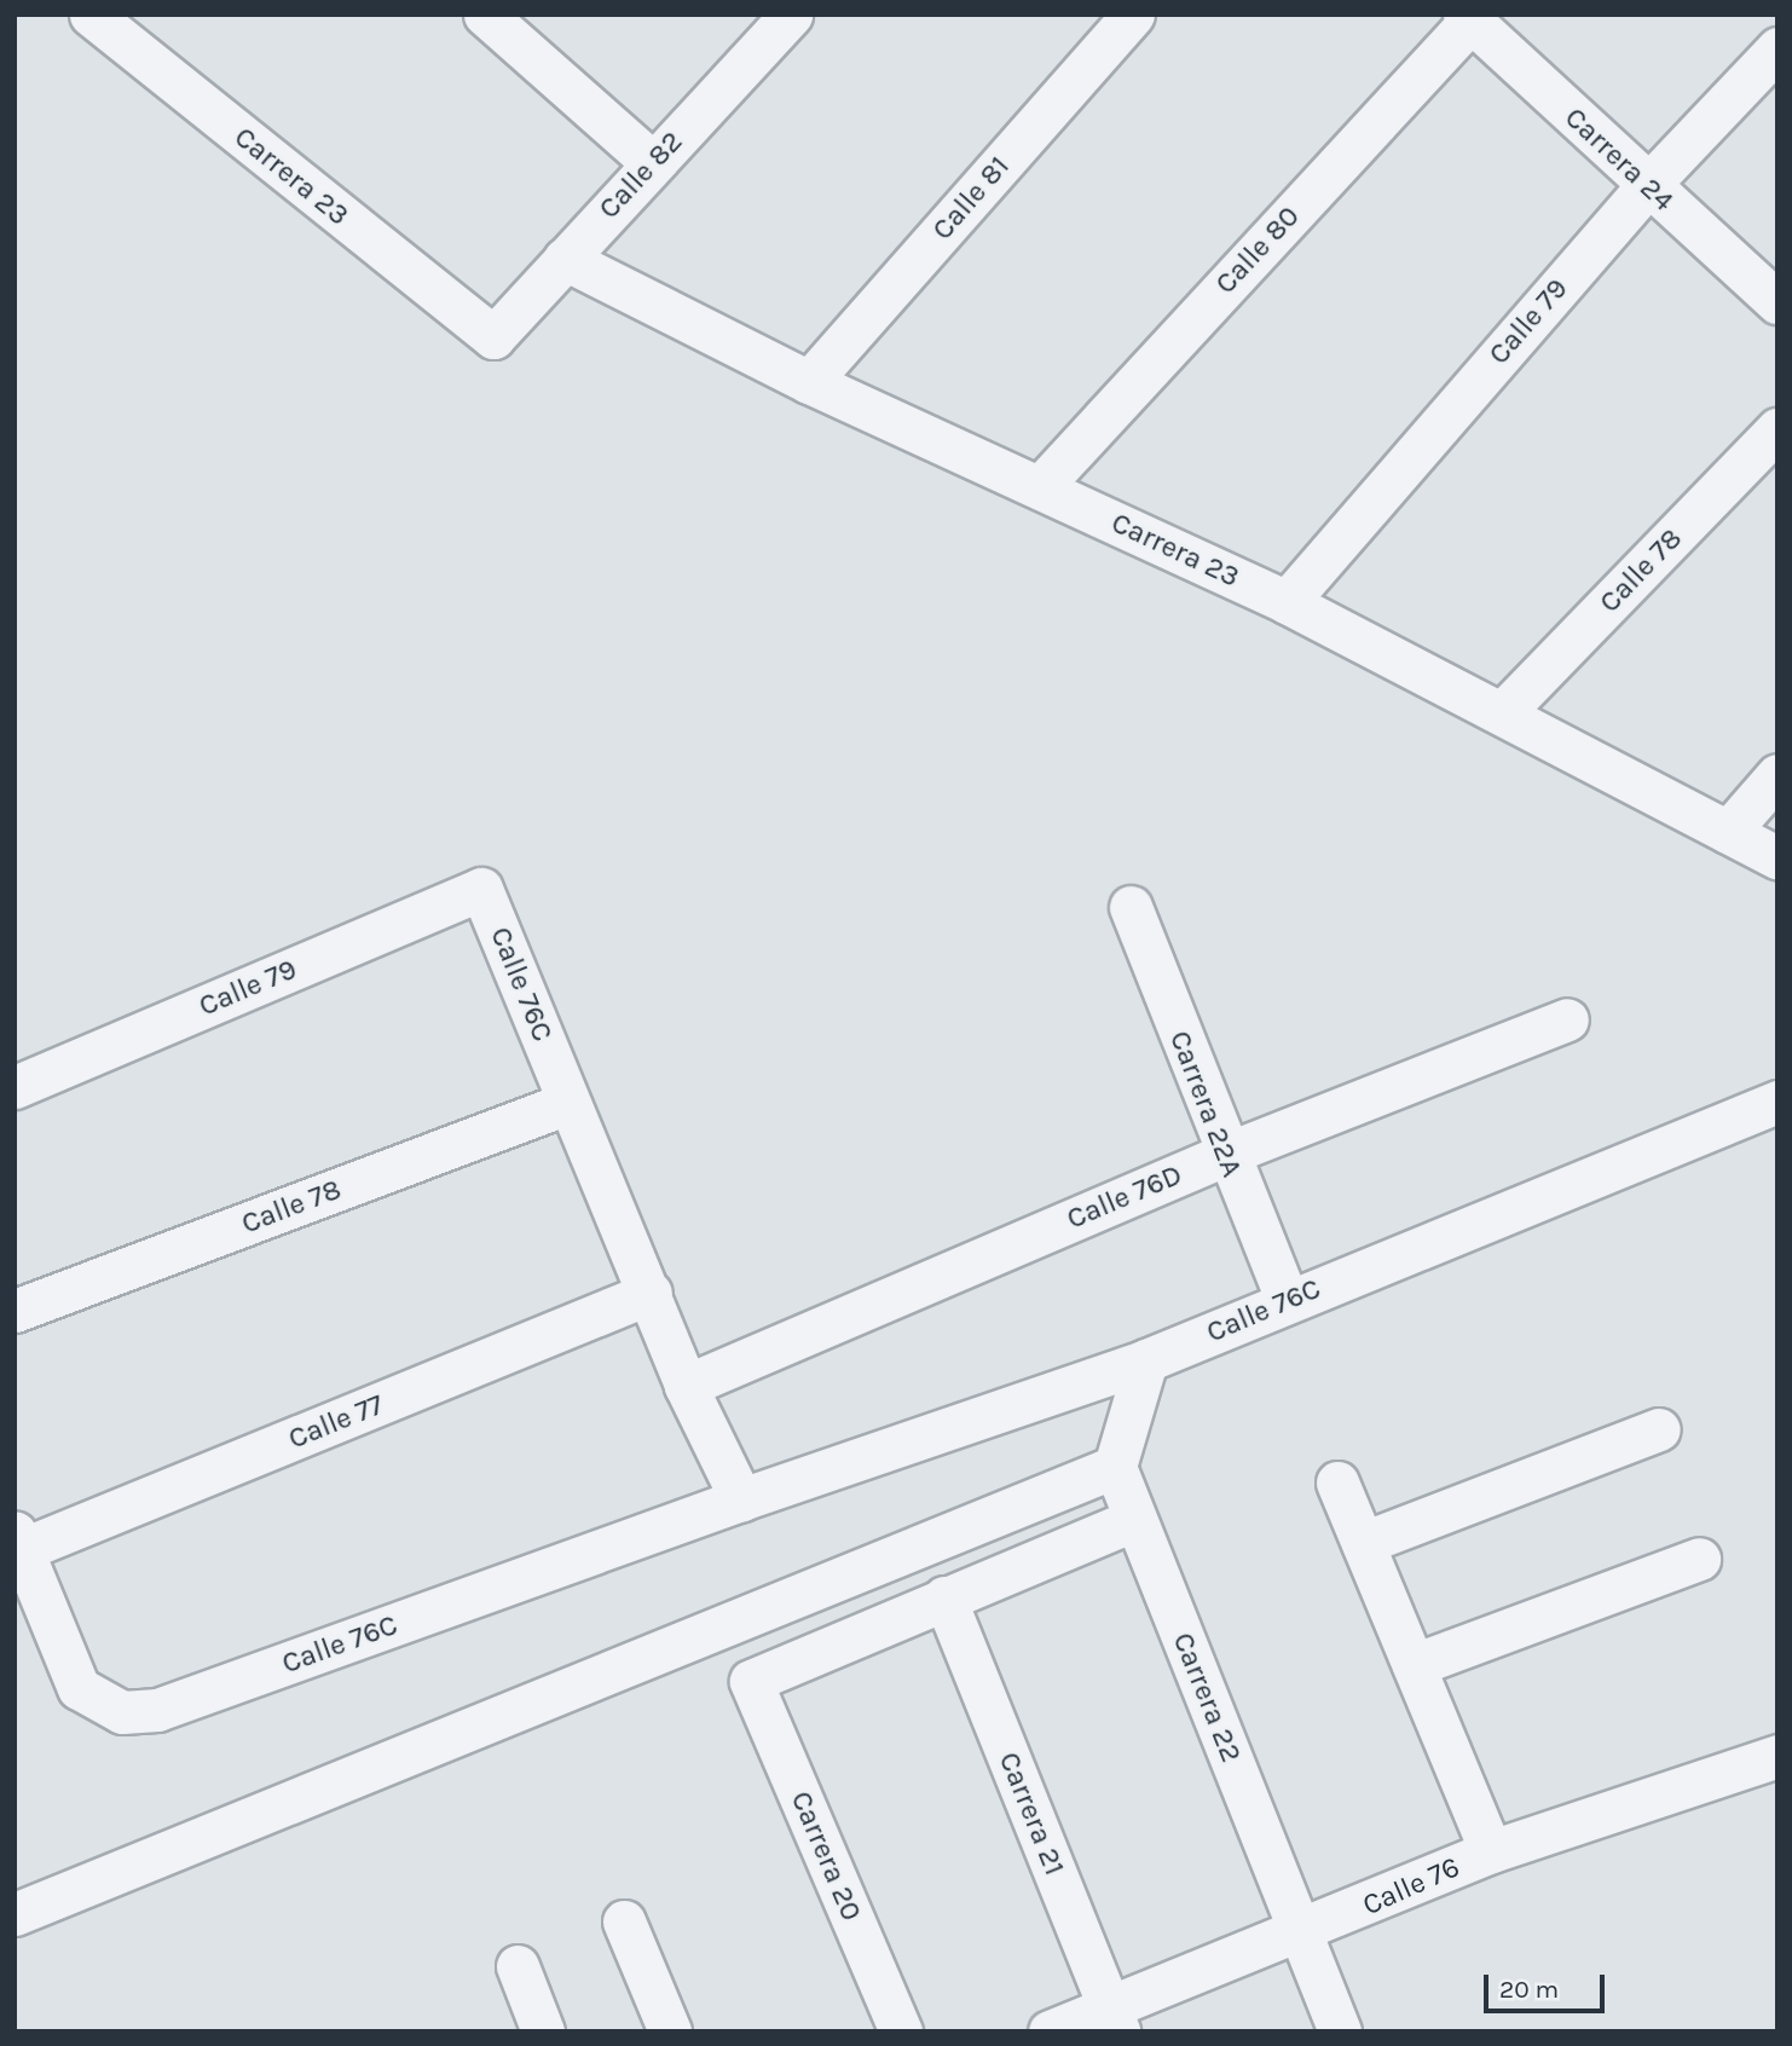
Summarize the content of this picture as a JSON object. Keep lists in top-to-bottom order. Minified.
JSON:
{"streets":{"street":["Carrera 24","Calle 82","Carrera 23","Calle 81","Calle 80","Calle 79","Calle 78","Calle 76C","Carrera 22A","Calle 76D","Calle 77","Carrera 22","Carrera 21","Carrera 20","Calle 76"]},"crossings":[["Carrera 24","Calle 80"],["Carrera 24","Calle 79"],["Calle 82","Carrera 23"],["Carrera 23","Calle 81"],["Carrera 23","Calle 80"],["Carrera 23","Calle 79"],["Carrera 23","Calle 78"],["Calle 79","Calle 76C"],["Calle 78","Calle 76C"],["Calle 76C","Carrera 22A"],["Calle 76C","Calle 76D"],["Calle 76C","Calle 77"],["Carrera 22A","Calle 76D"],["Carrera 22","Calle 76"],["Carrera 21","Carrera 20"],["Carrera 21","Calle 76"]],"scale_bar":"20 m"}
